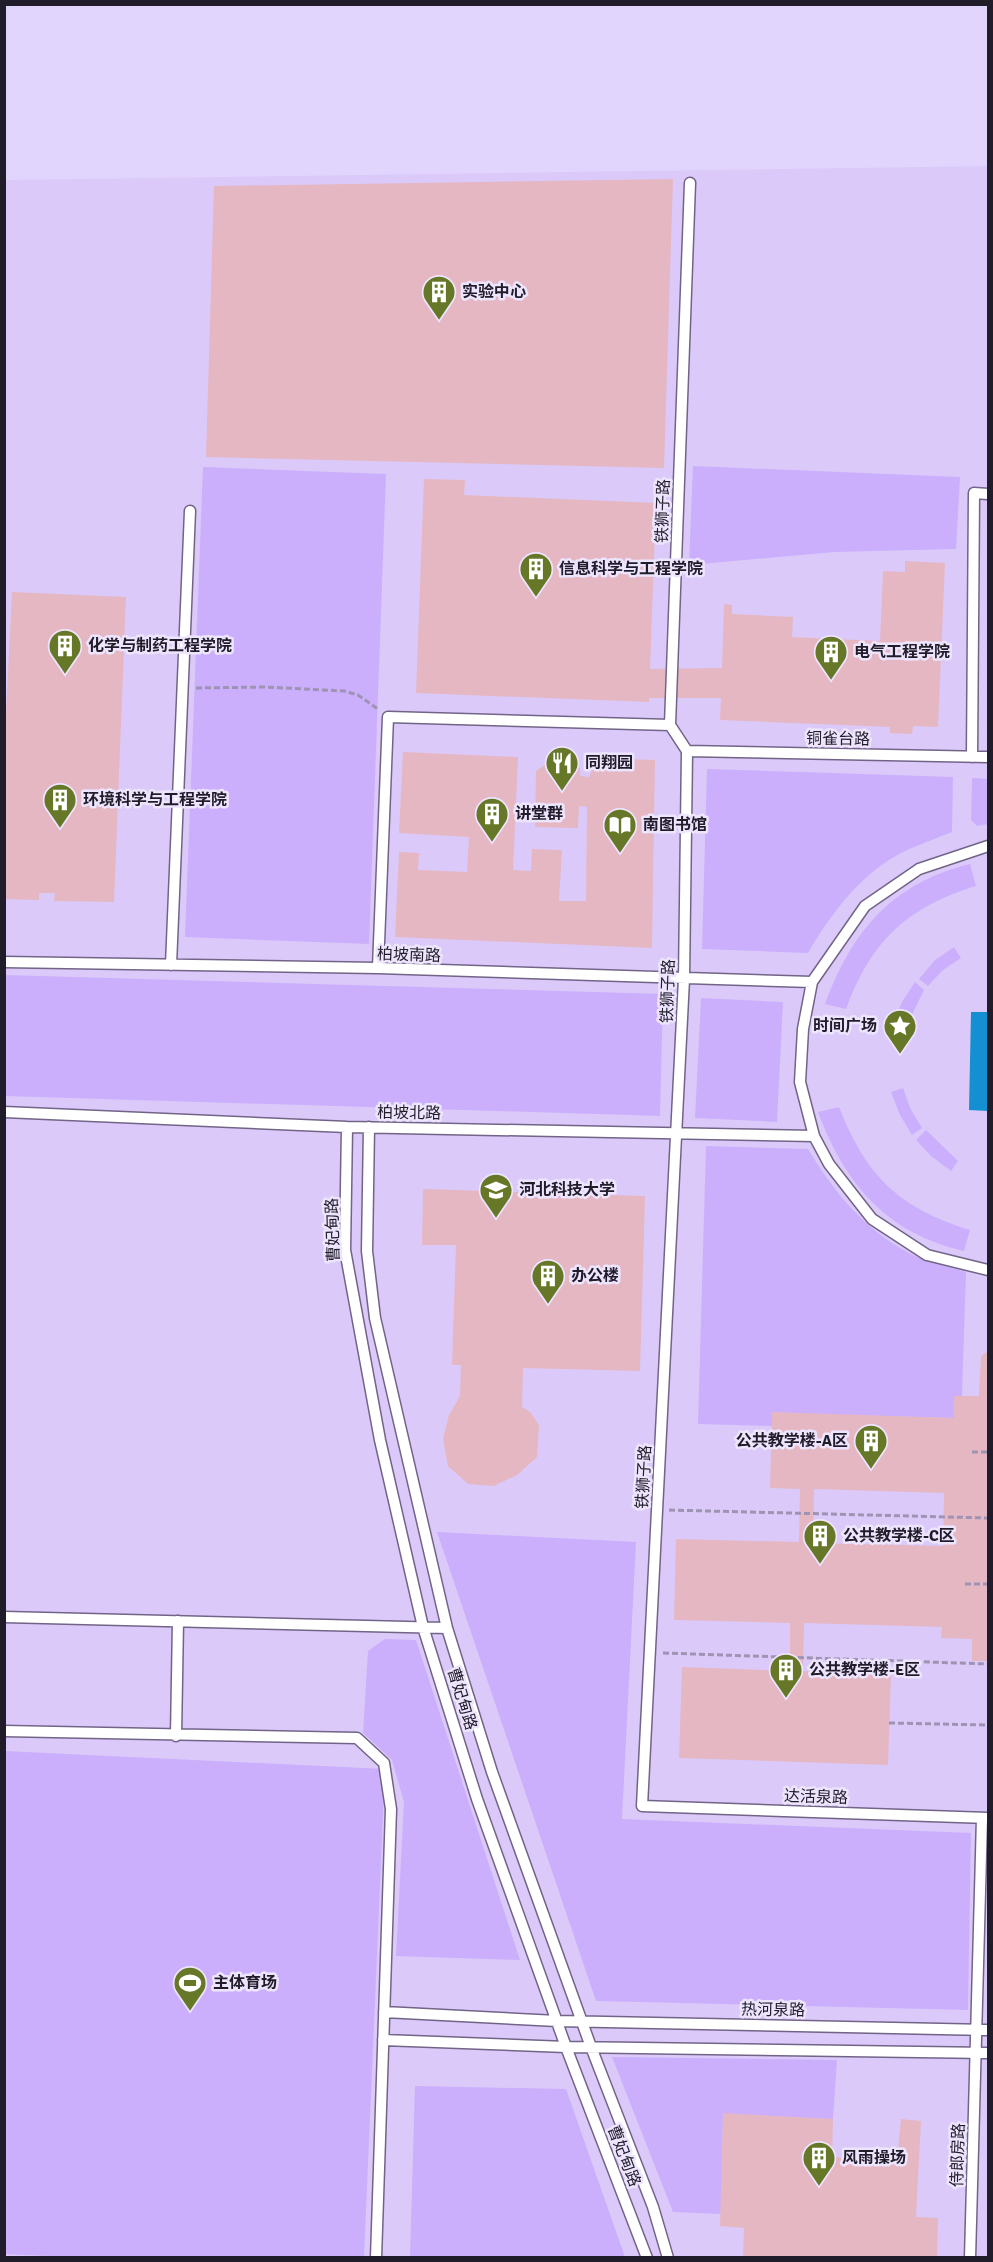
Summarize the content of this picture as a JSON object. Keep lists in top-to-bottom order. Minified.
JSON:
{"streets":{"lane":["铁狮子路","铜雀台路","柏坡南路","柏坡北路","曹妃甸路","达活泉路","热河泉路","侍郎房路"]},"crossings":[["铁狮子路","铜雀台路"],["铁狮子路","柏坡南路"],["铁狮子路","柏坡北路"],["铁狮子路","达活泉路"],["柏坡北路","曹妃甸路"],["曹妃甸路","热河泉路"],["达活泉路","侍郎房路"],["热河泉路","侍郎房路"]],"places":{"building":["实验中心","信息科学与工程学院","化学与制药工程学院","电气工程学院","环境科学与工程学院","讲堂群","办公楼","公共教学楼-A区","公共教学楼-C区","公共教学楼-E区","风雨操场"],"restaurant":["同翔园"],"library":["南图书馆"],"place":["时间广场"],"school or university":["河北科技大学"],"sports":["主体育场"]}}
